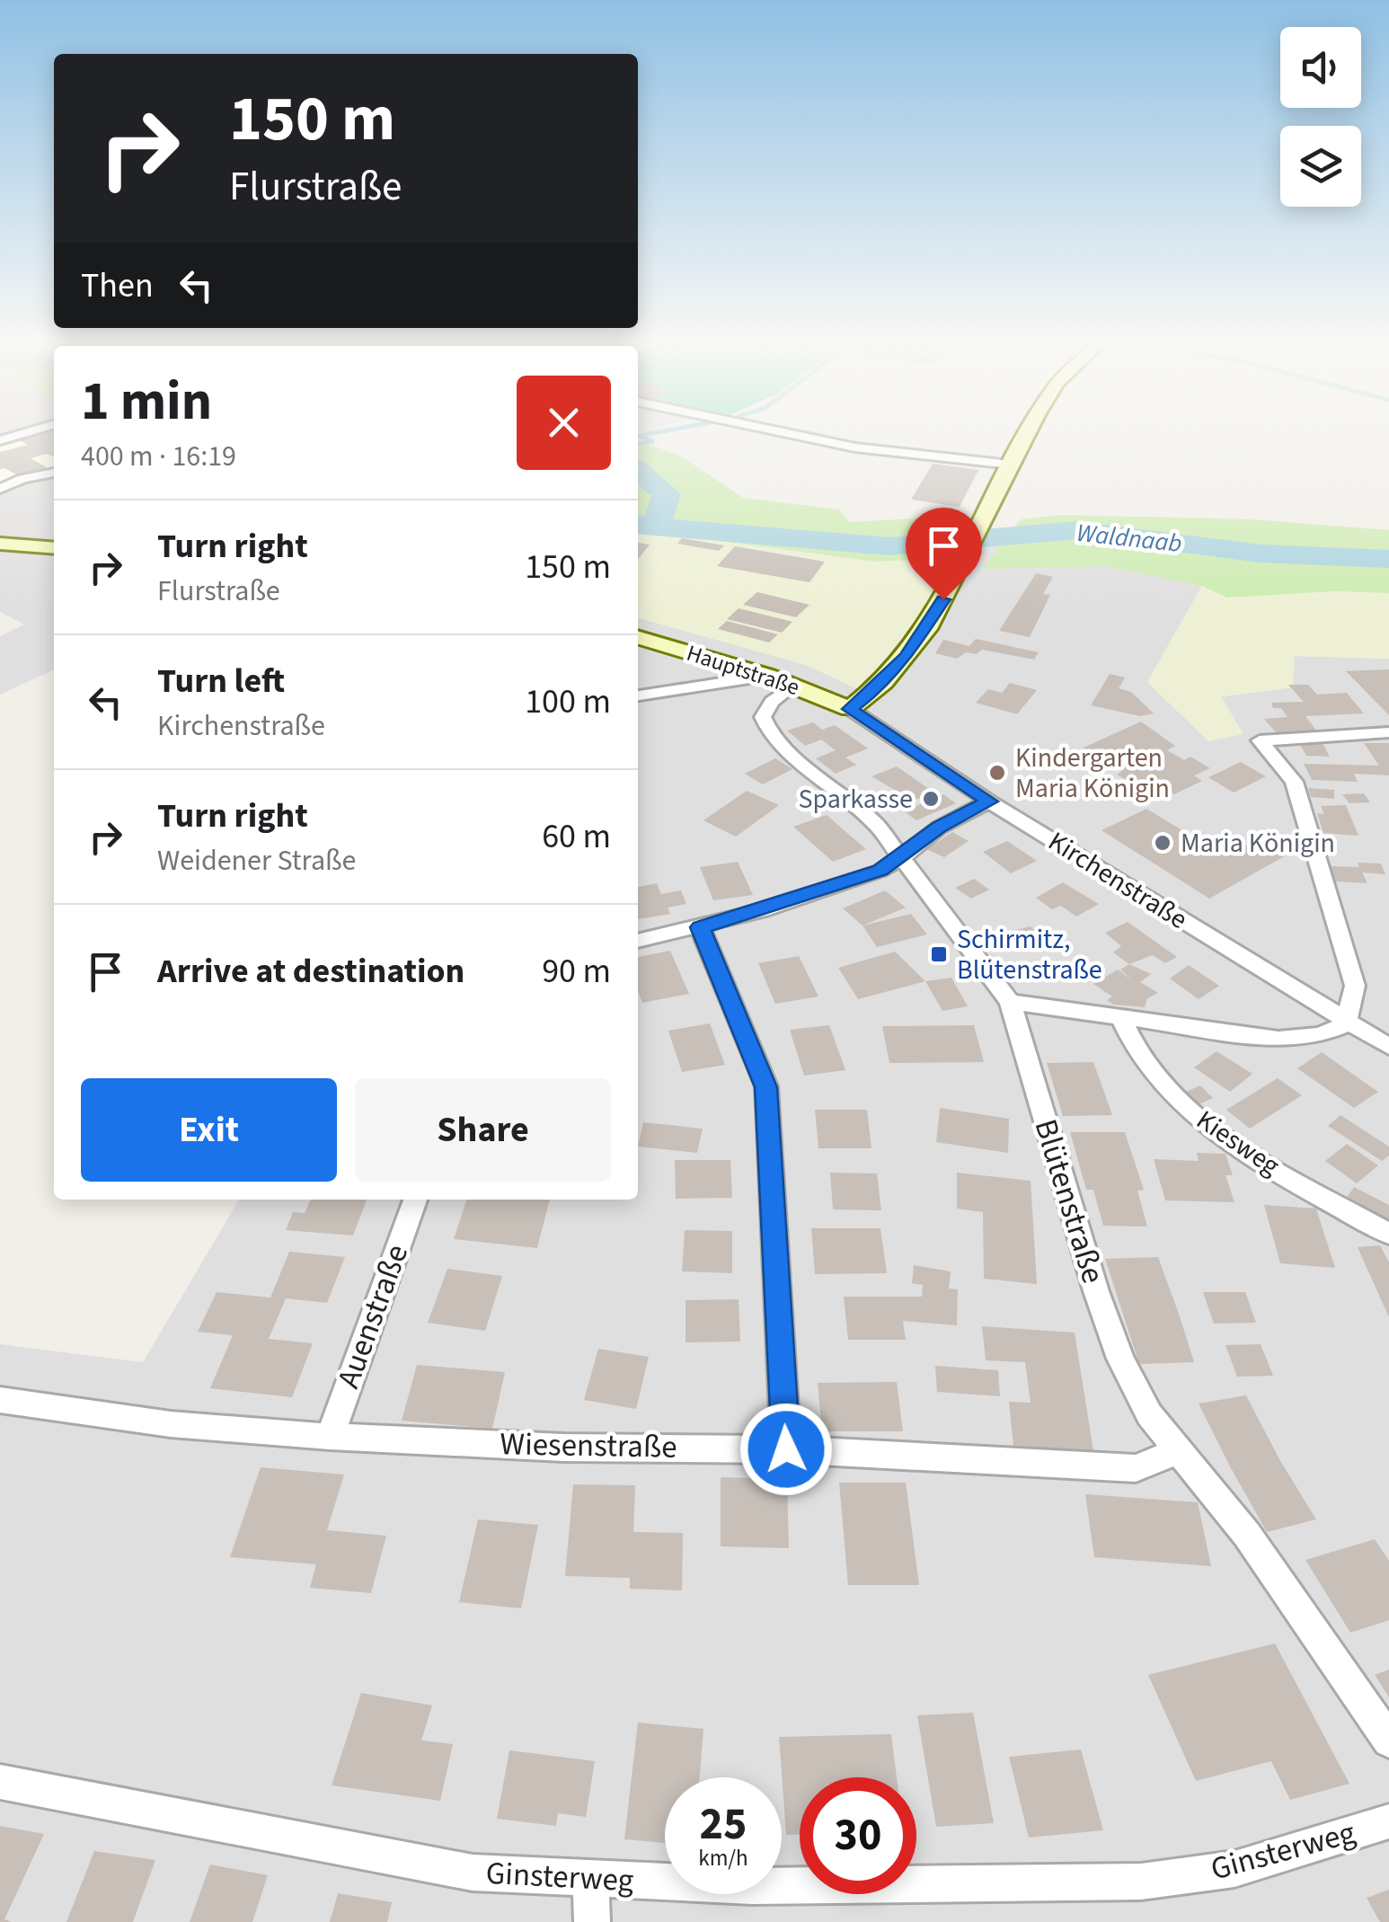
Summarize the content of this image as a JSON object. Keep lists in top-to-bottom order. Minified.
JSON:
{"streets":{"street":["Hauptstraße","Kirchenstraße","Kiesweg","Blütenstraße","Auenstraße","Wiesenstraße","Ginsterweg"]},"crossings":[["Hauptstraße","Kirchenstraße"],["Hauptstraße","Blütenstraße"],["Blütenstraße","Wiesenstraße"],["Auenstraße","Wiesenstraße"]],"water":["Waldnaab"],"places":{"other":["Kindergarten Maria Königin","Sparkasse","Maria Königin"],"transit":["Schirmitz, Blütenstraße"]},"page":{"turn":["150 m","Flurstraße"],"then":"Then","heading":["1 min","400 m · 16:19"],"list":[{"name":"Turn right","note":"Flurstraße","value":"150 m"},{"name":"Turn left","note":"Kirchenstraße","value":"100 m"},{"name":"Turn right","note":"Weidener Straße","value":"60 m"},{"name":"Arrive at destination","value":"90 m"}],"buttons":["Exit","Share"],"speed":"25 km/h","limit":"30"}}
